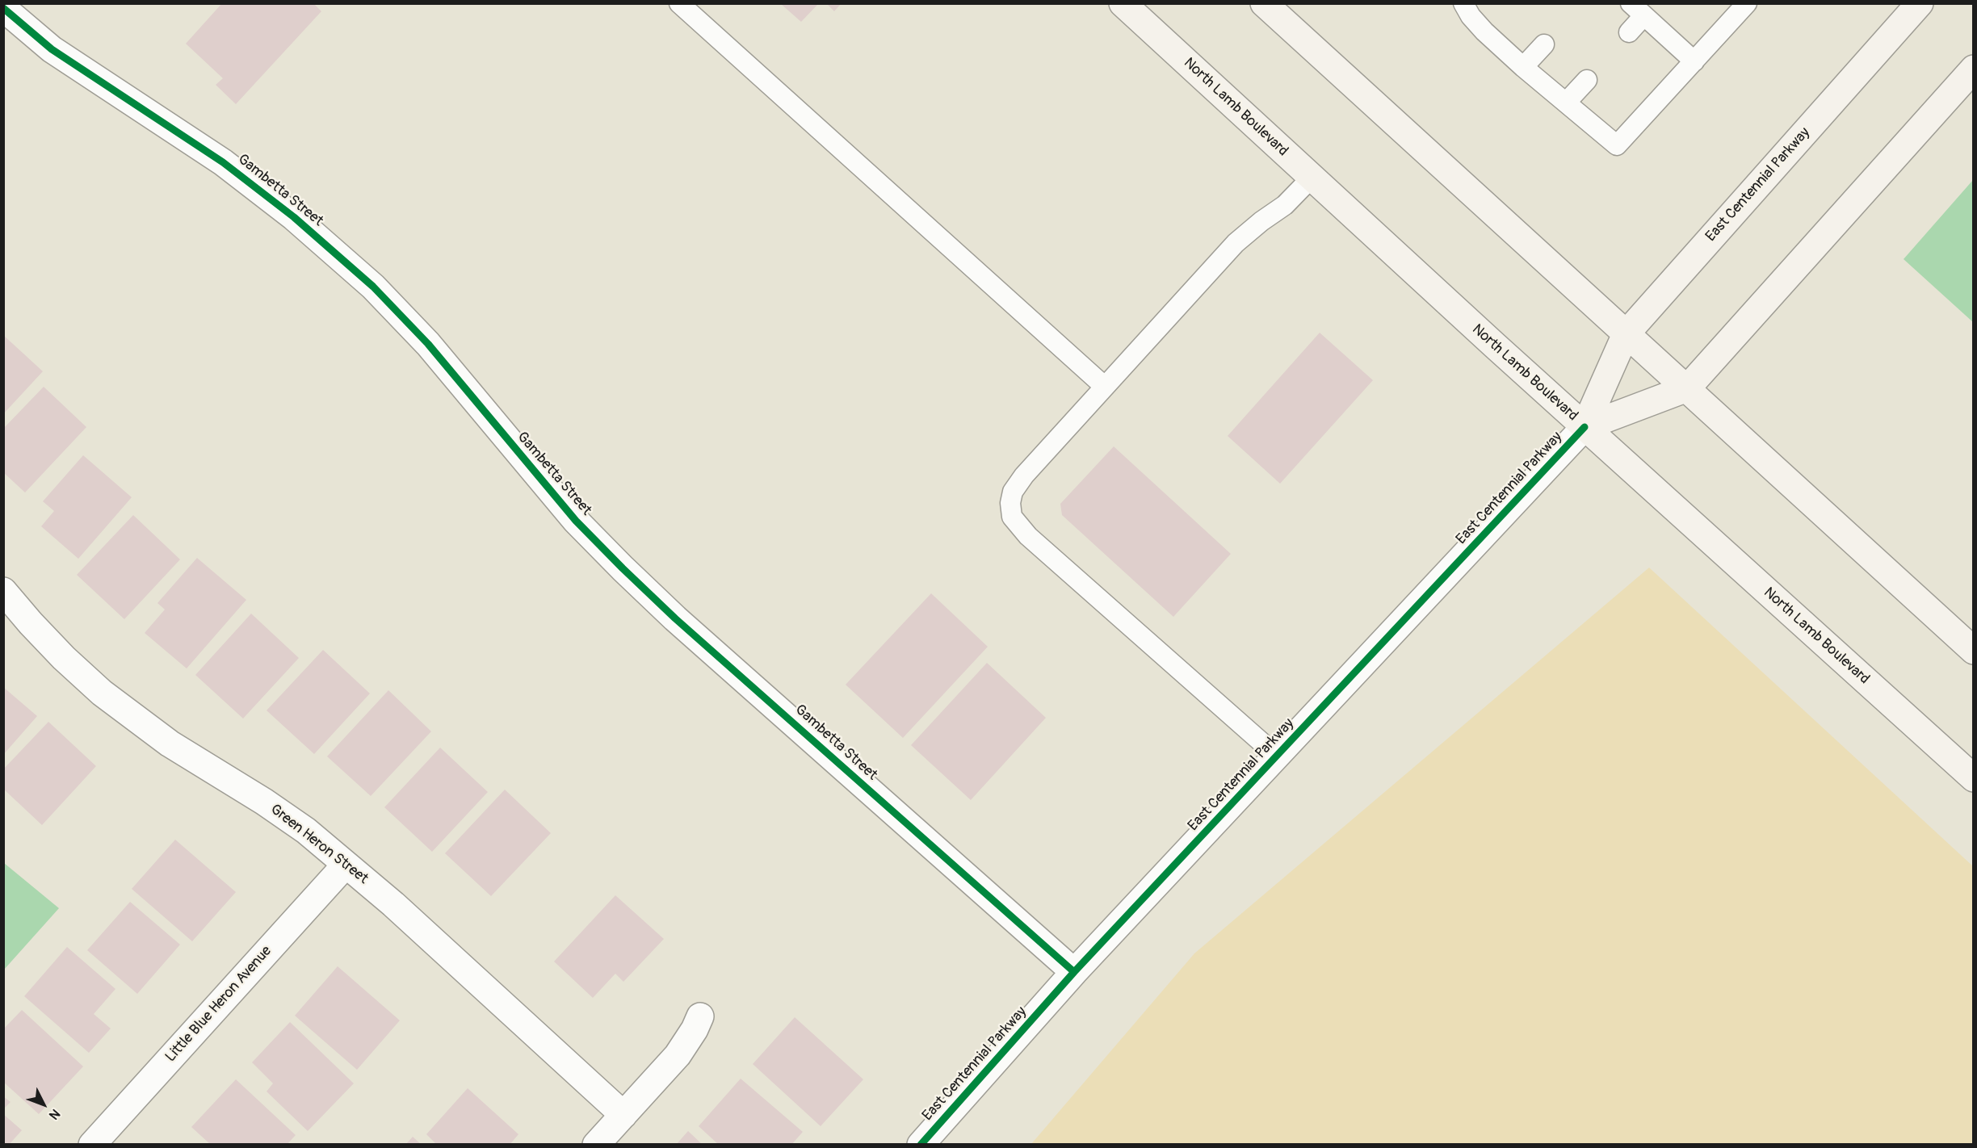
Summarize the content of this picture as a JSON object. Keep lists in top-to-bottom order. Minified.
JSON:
{"streets":{"main road":["North Lamb Boulevard","East Centennial Parkway"],"street":["Gambetta Street","Green Heron Street","Little Blue Heron Avenue"]},"crossings":[["North Lamb Boulevard","East Centennial Parkway"],["East Centennial Parkway","Gambetta Street"],["Green Heron Street","Little Blue Heron Avenue"]],"north":"bottom right"}
